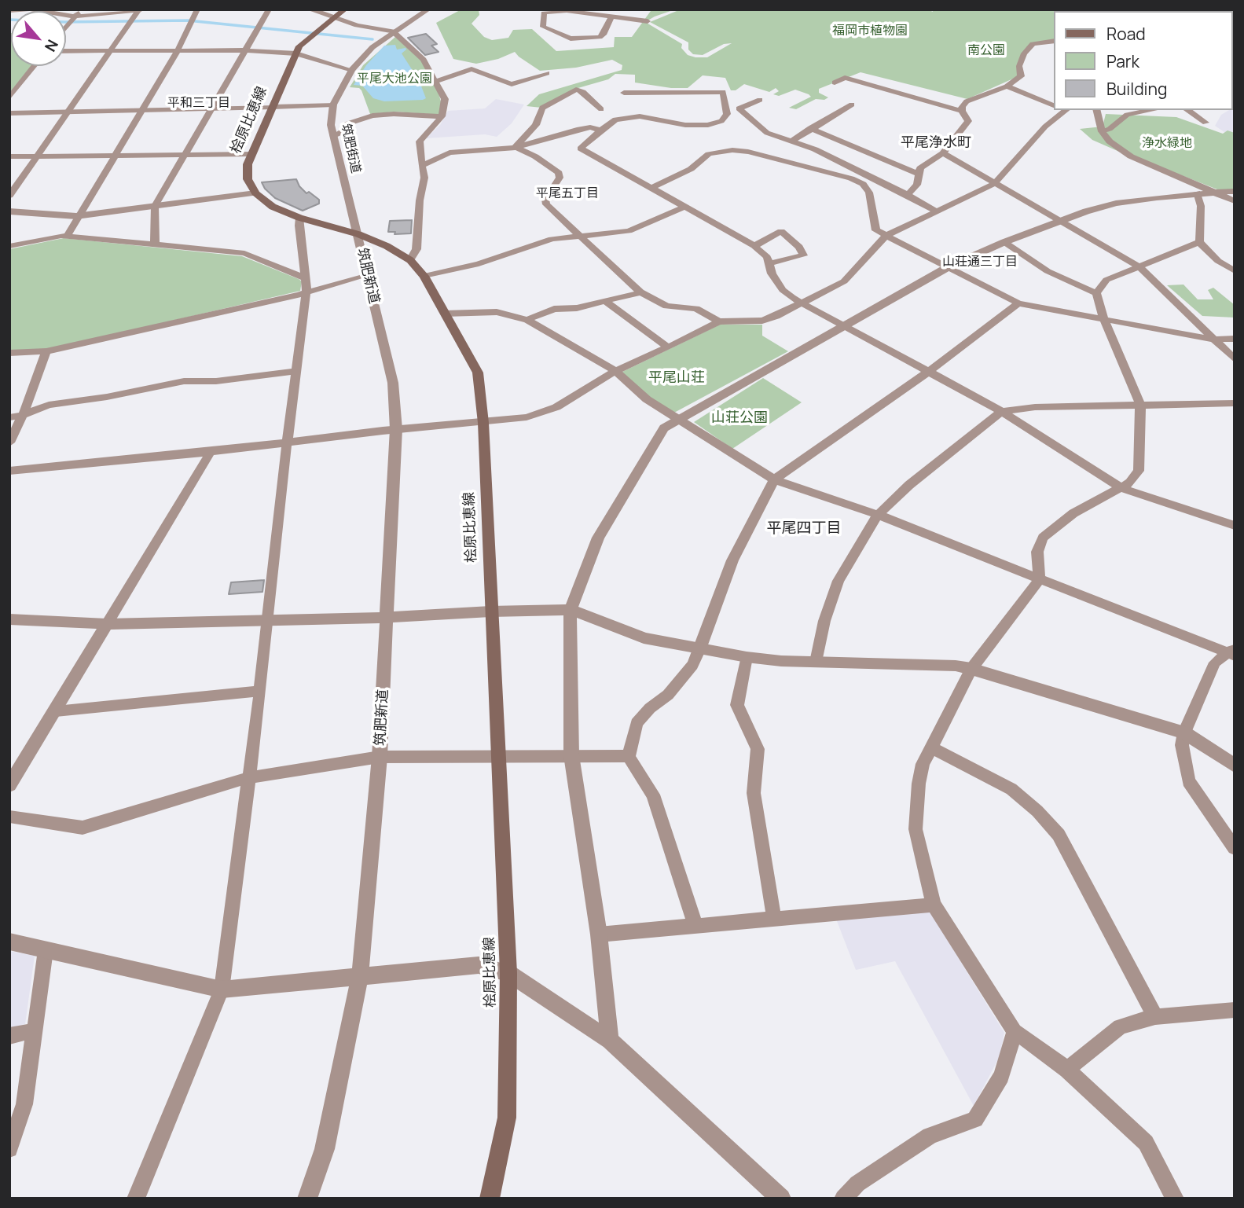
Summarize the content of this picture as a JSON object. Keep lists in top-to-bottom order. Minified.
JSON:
{"streets":{"main road":["桧原比恵線"],"street":["筑肥街道","筑肥新道"]},"crossings":[["桧原比恵線","筑肥街道"],["桧原比恵線","筑肥新道"],["筑肥街道","筑肥新道"]],"districts":["平和三丁目","平尾浄水町","平尾五丁目","山荘通三丁目","平尾四丁目"],"parks":["福岡市植物園","南公園","平尾大池公園","浄水緑地","平尾山荘","山荘公園"],"legend":["Road","Park","Building"],"north":"bottom right"}
